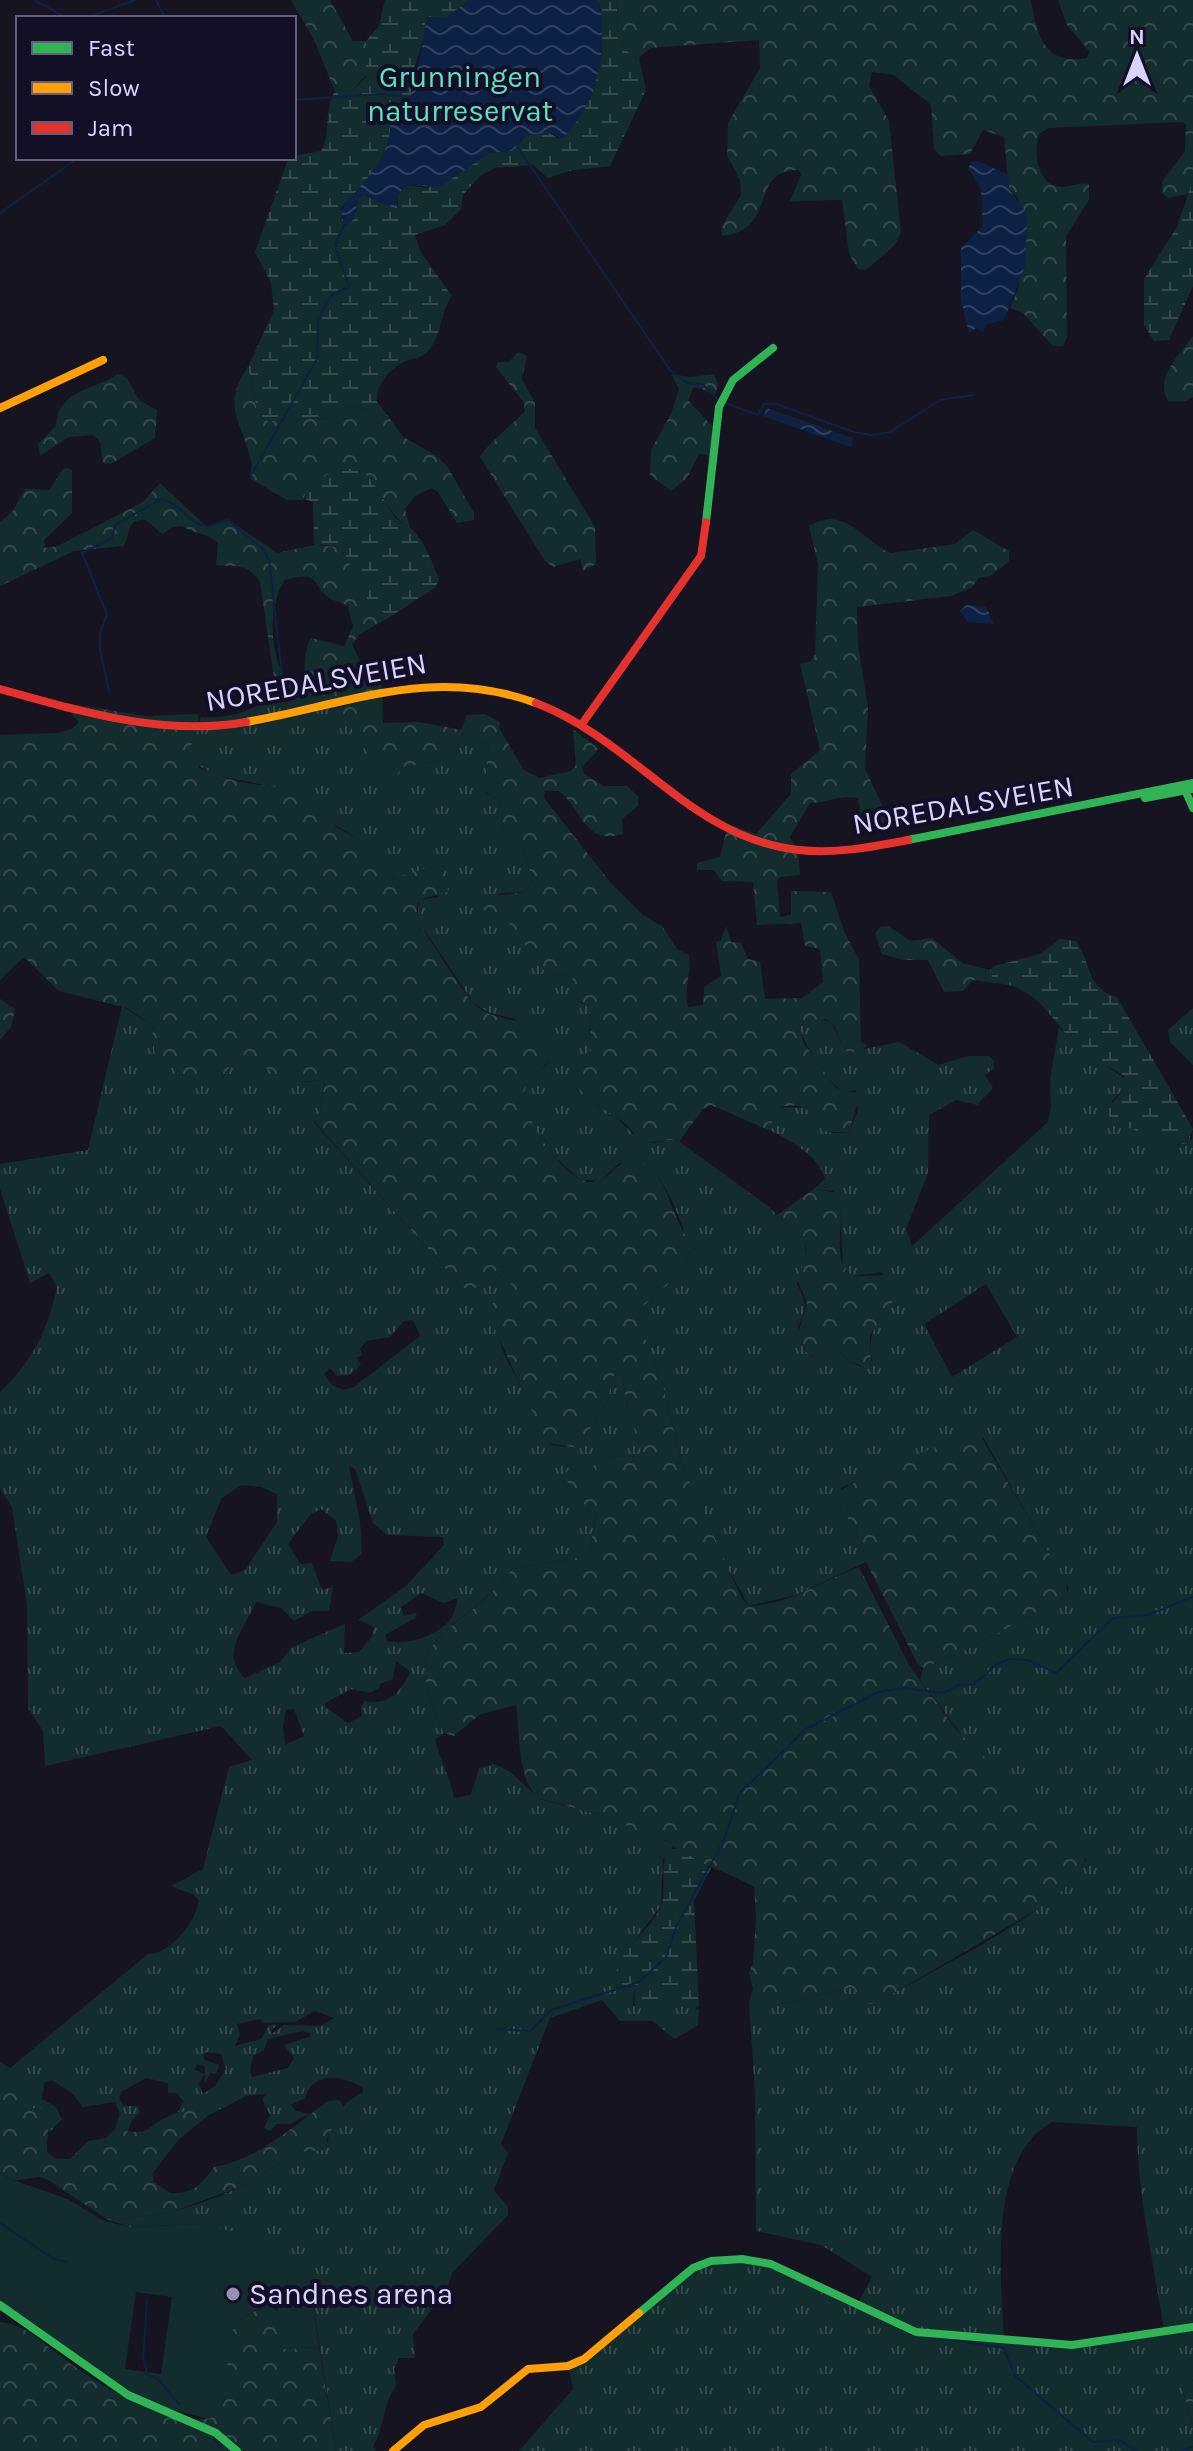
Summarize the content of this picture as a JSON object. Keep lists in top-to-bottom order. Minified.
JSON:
{"streets":{"street":["NOREDALSVEIEN"]},"parks":["Grunningen naturreservat"],"places":["Sandnes arena"],"legend":["Fast","Slow","Jam"],"north":"top"}
